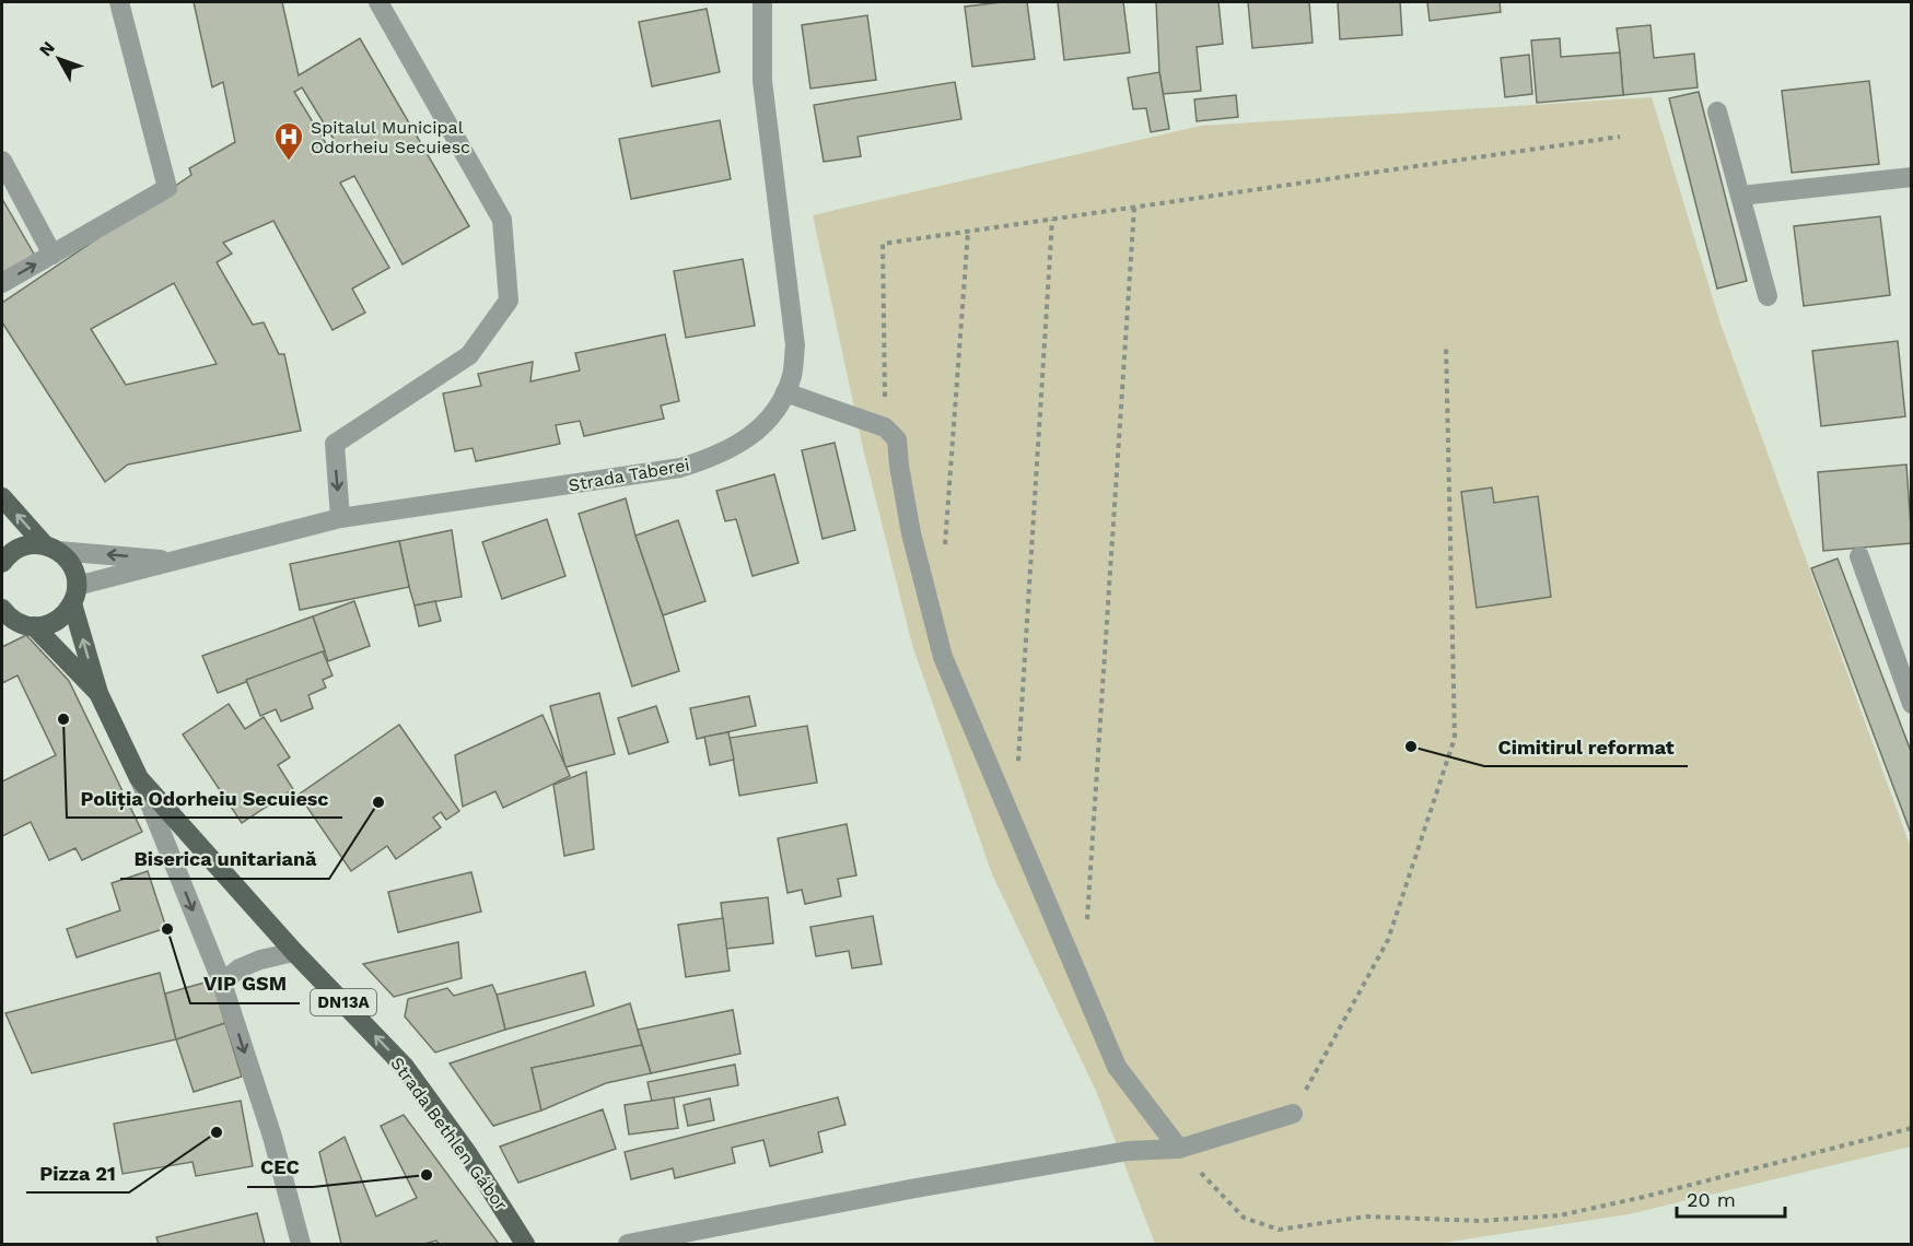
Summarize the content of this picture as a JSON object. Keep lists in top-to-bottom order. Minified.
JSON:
{"streets":{"main road":["DN13A","Strada Bethlen Gábor"],"street":["Strada Taberei"]},"crossings":[["Strada Taberei","DN13A"],["DN13A","Strada Bethlen Gábor"]],"one_way":["Strada Bethlen Gábor"],"places":{"hospital":["Spitalul Municipal Odorheiu Secuiesc"],"other":["Poliția Odorheiu Secuiesc","Cimitirul reformat","Biserica unitariană","VIP GSM","Pizza 21","CEC"]},"scale_bar":"20 m","north":"top left"}
